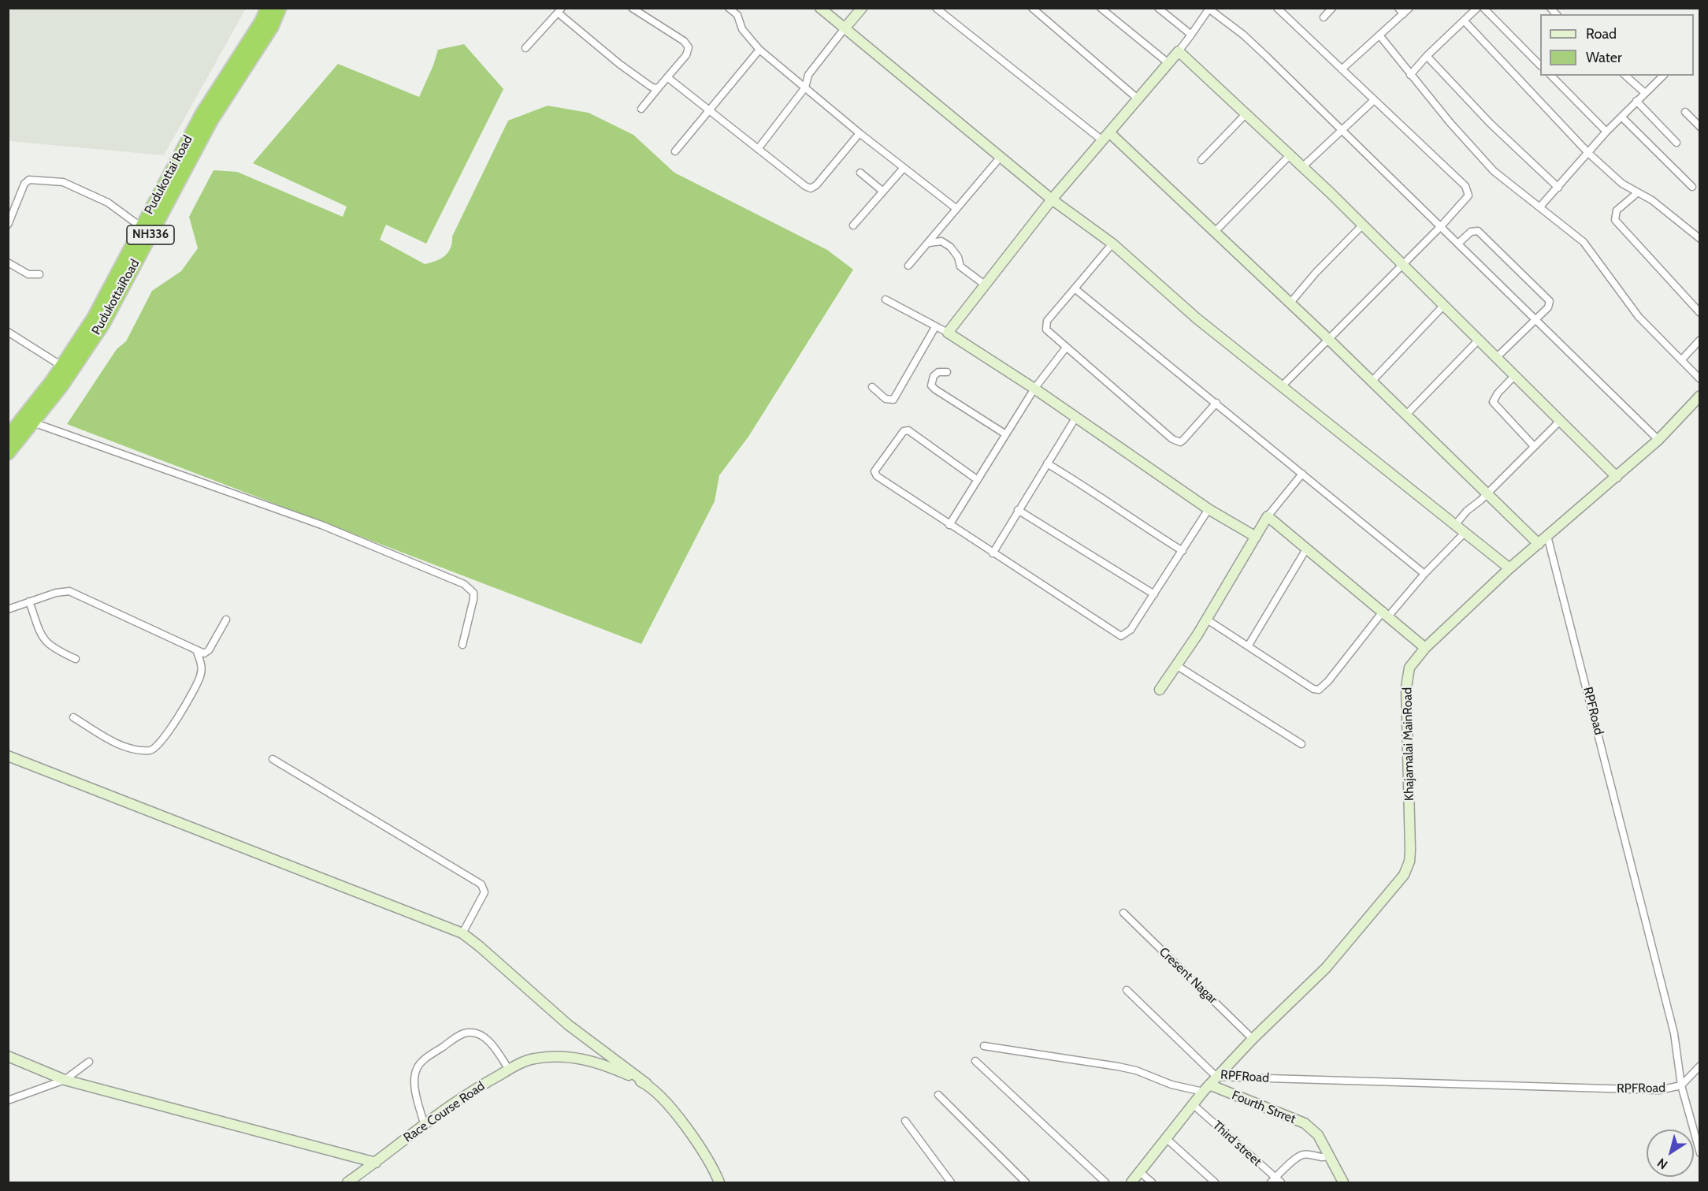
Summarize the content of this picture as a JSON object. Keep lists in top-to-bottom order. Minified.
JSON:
{"streets":{"highway":["Pudukottai Road","NH336","PudukottaiRoad"],"street":["RPFRoad","Khajamalai MainRoad","Cresent Nagar","Fourth Strret","Race Course Road","Third street"]},"crossings":[["Pudukottai Road","PudukottaiRoad"],["RPFRoad","Khajamalai MainRoad"],["Khajamalai MainRoad","Cresent Nagar"],["Khajamalai MainRoad","Fourth Strret"],["Khajamalai MainRoad","Third street"]],"legend":["Road","Water"],"north":"bottom left"}
